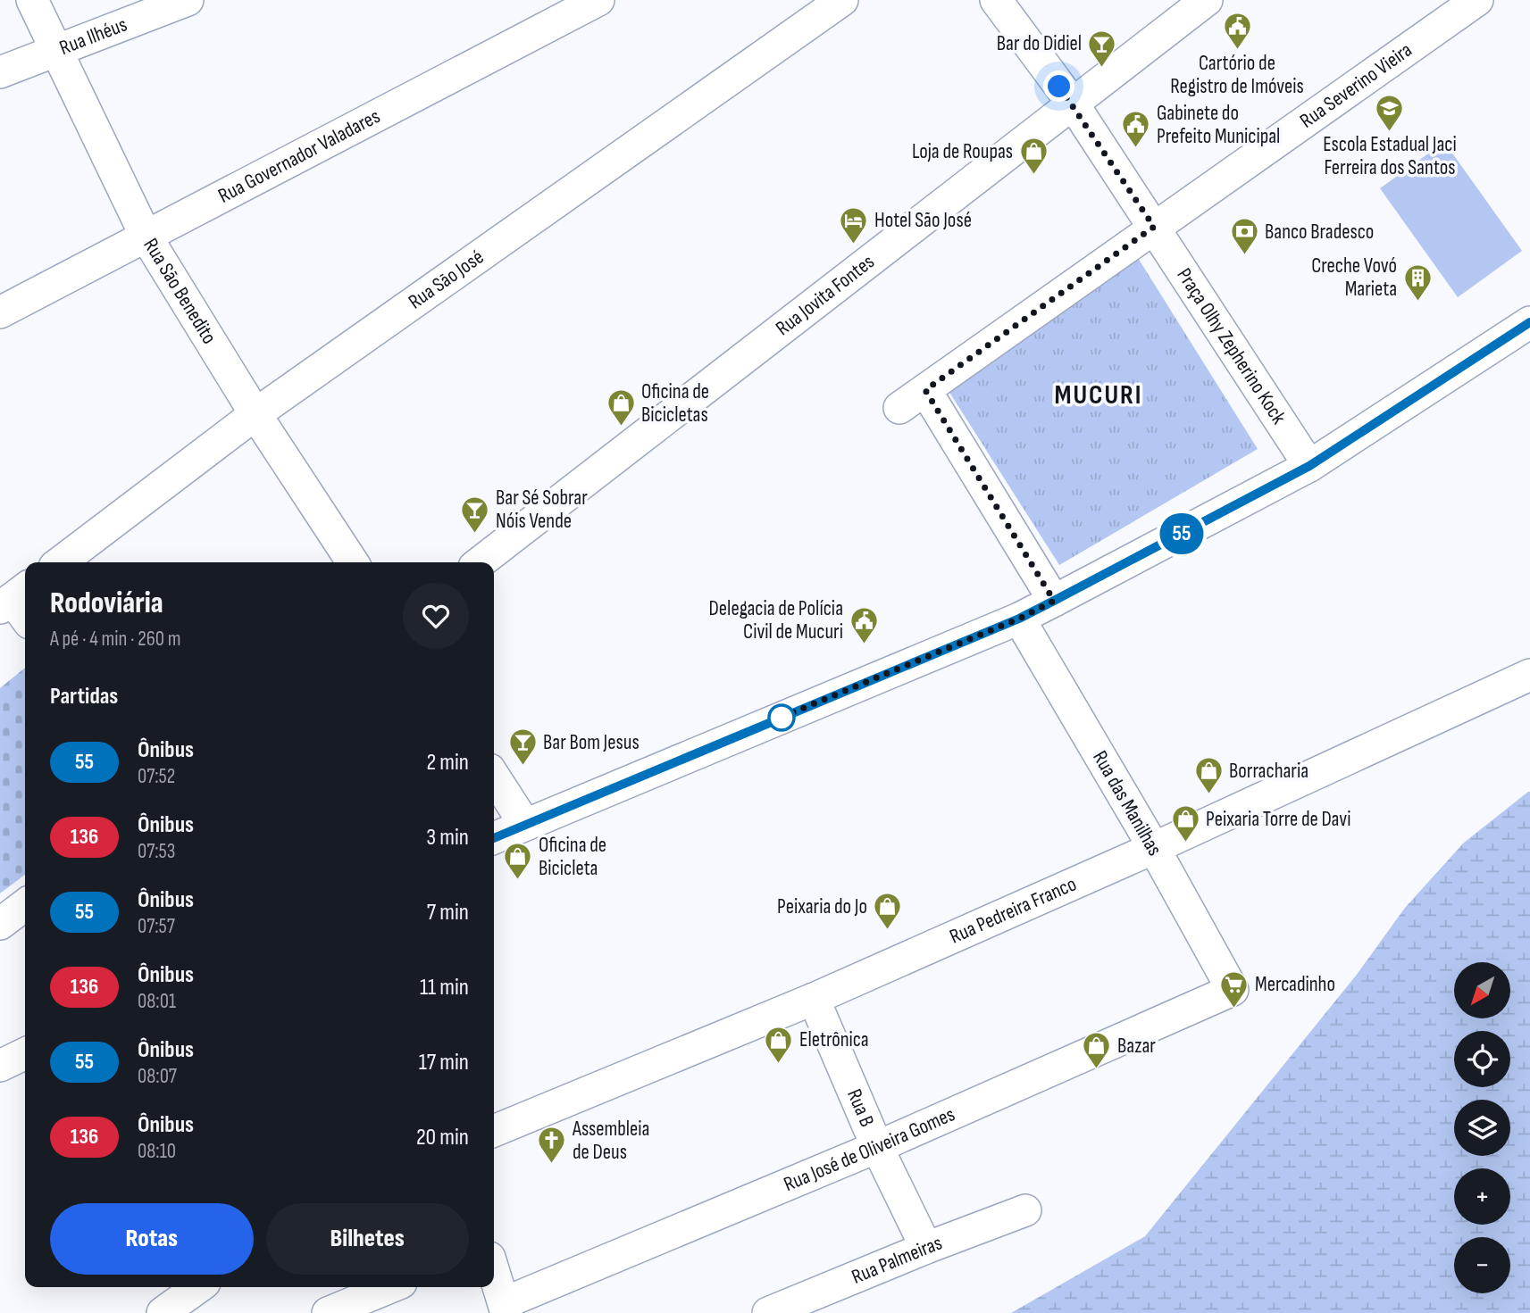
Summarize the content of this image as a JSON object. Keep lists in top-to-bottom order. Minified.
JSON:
{"streets":{"street":["Rua Ilhéus","Rua Severino Vieira","Rua Governador Valadares","Rua São José","Rua São Benedito","Rua Jovita Fontes","Praça Olhy Zepherino Kock","Rua das Manilhas","Rua Pedreira Franco","Rua B","Rua José de Oliveira Gomes","Rua Palmeiras"]},"crossings":[["Rua Ilhéus","Rua São Benedito"],["Rua Severino Vieira","Praça Olhy Zepherino Kock"],["Rua Governador Valadares","Rua São Benedito"],["Rua São José","Rua São Benedito"],["Rua Jovita Fontes","Praça Olhy Zepherino Kock"],["Rua das Manilhas","Rua Pedreira Franco"],["Rua das Manilhas","Rua José de Oliveira Gomes"],["Rua Pedreira Franco","Rua B"],["Rua B","Rua José de Oliveira Gomes"],["Rua B","Rua Palmeiras"]],"districts":["MUCURI"],"places":{"public building":["Cartório de Registro de Imóveis","Gabinete do Prefeito Municipal","Delegacia de Polícia Civil de Mucuri"],"bar":["Bar do Didiel","Bar Sé Sobrar Nóis Vende","Bar Bom Jesus"],"school or university":["Escola Estadual Jaci Ferreira dos Santos"],"shop":["Loja de Roupas","Oficina de Bicicletas","Borracharia","Peixaria Torre de Davi","Oficina de Bicicleta","Peixaria do Jo","Eletrônica","Bazar"],"hotel":["Hotel São José"],"bank":["Banco Bradesco"],"building":["Creche Vovó Marieta"],"supermarket":["Mercadinho"],"church":["Assembleia de Deus"]},"lines":["bus line 55"],"north":"bottom left","page":{"on_map":"55","heading":[["Rodoviária","A pé · 4 min · 260 m"],"Partidas"],"list":[{"mark":"55","name":"Ônibus","note":"07:52","value":"2 min"},{"mark":"136","name":"Ônibus","note":"07:53","value":"3 min"},{"mark":"55","name":"Ônibus","note":"07:57","value":"7 min"},{"mark":"136","name":"Ônibus","note":"08:01","value":"11 min"},{"mark":"55","name":"Ônibus","note":"08:07","value":"17 min"},{"mark":"136","name":"Ônibus","note":"08:10","value":"20 min"}],"map_buttons":["+","−"],"buttons":["Rotas","Bilhetes"]}}
